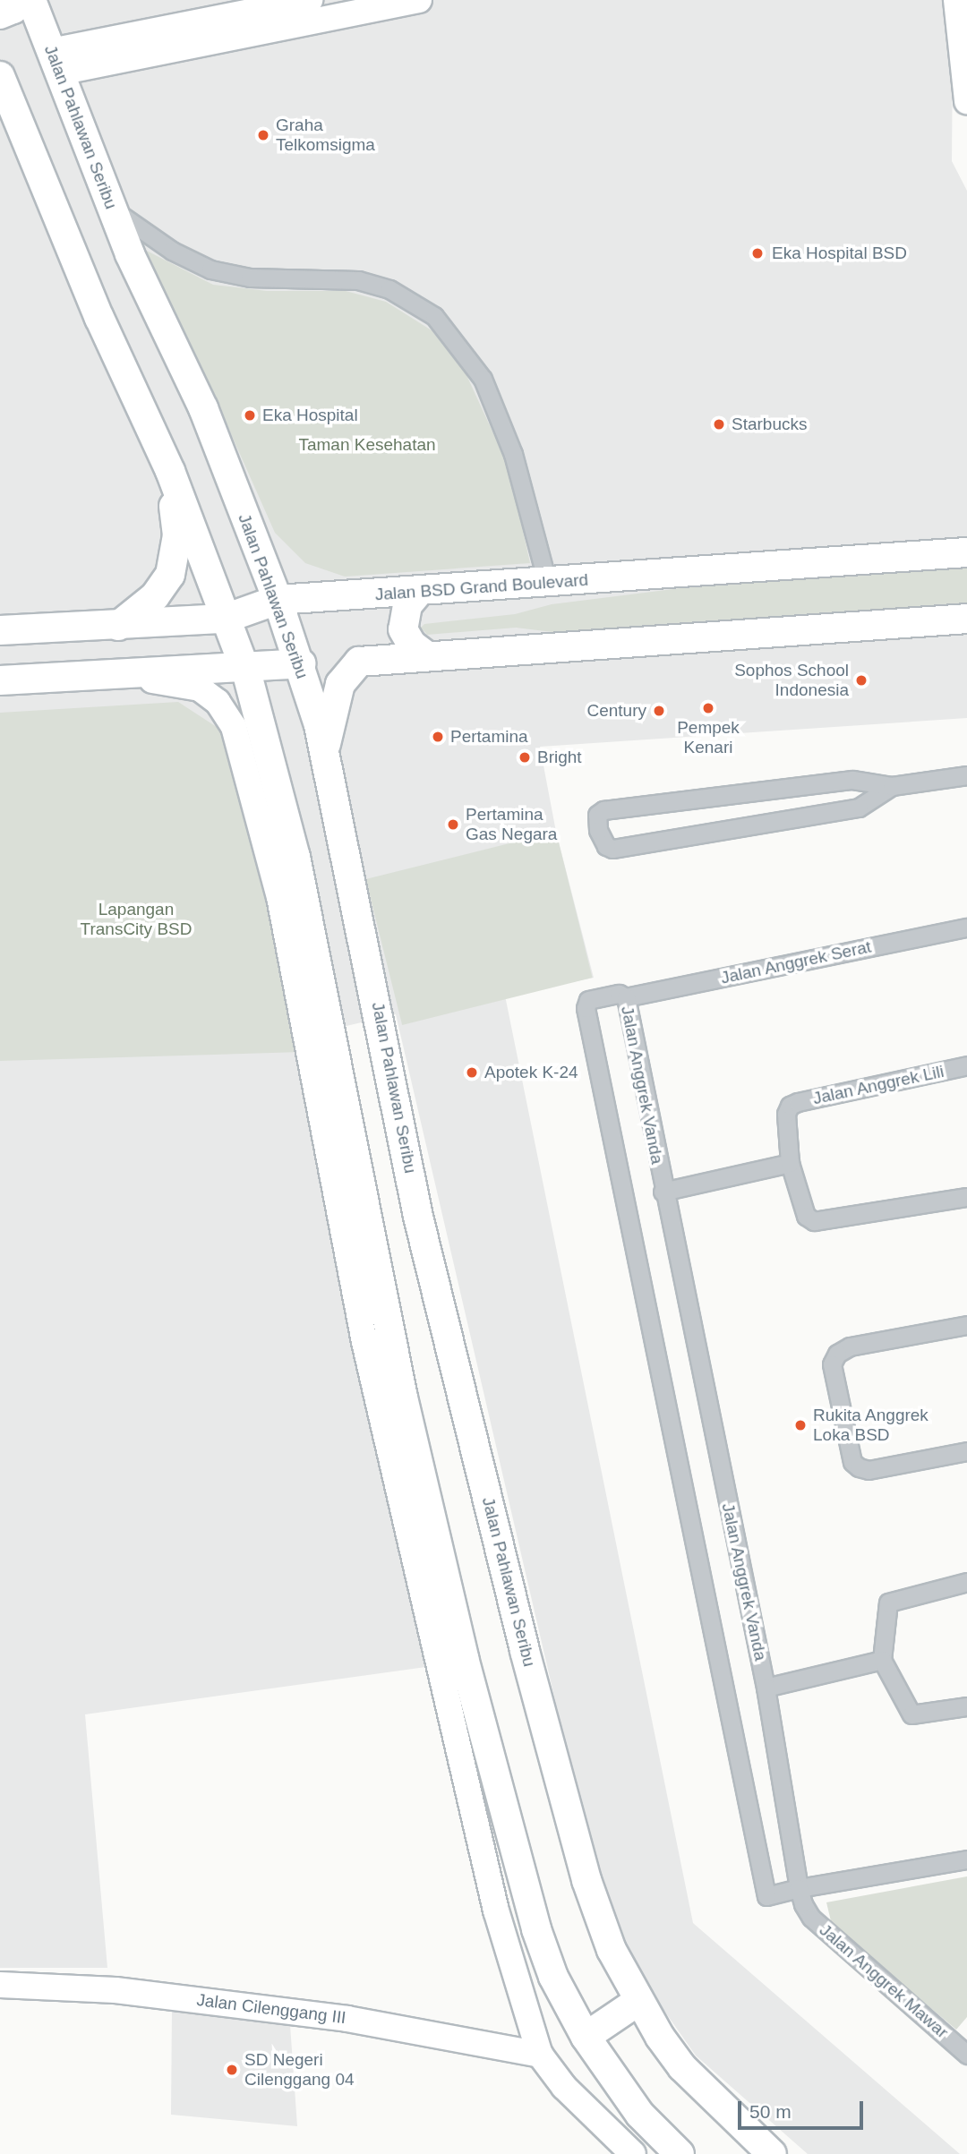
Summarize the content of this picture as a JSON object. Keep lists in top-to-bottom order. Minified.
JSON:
{"streets":{"main road":["Jalan Pahlawan Seribu","Jalan BSD Grand Boulevard"],"street":["Jalan Anggrek Serat","Jalan Anggrek Vanda","Jalan Anggrek Lili","Jalan Anggrek Mawar","Jalan Cilenggang III"]},"crossings":[["Jalan Pahlawan Seribu","Jalan BSD Grand Boulevard"],["Jalan Anggrek Serat","Jalan Anggrek Vanda"],["Jalan Anggrek Vanda","Jalan Anggrek Mawar"]],"parks":["Taman Kesehatan","Lapangan TransCity BSD"],"places":["Graha Telkomsigma","Eka Hospital BSD","Eka Hospital","Starbucks","Sophos School Indonesia","Pempek Kenari","Century","Pertamina","Bright","Pertamina Gas Negara","Apotek K-24","Rukita Anggrek Loka BSD","SD Negeri Cilenggang 04"],"scale_bar":"50 m"}
